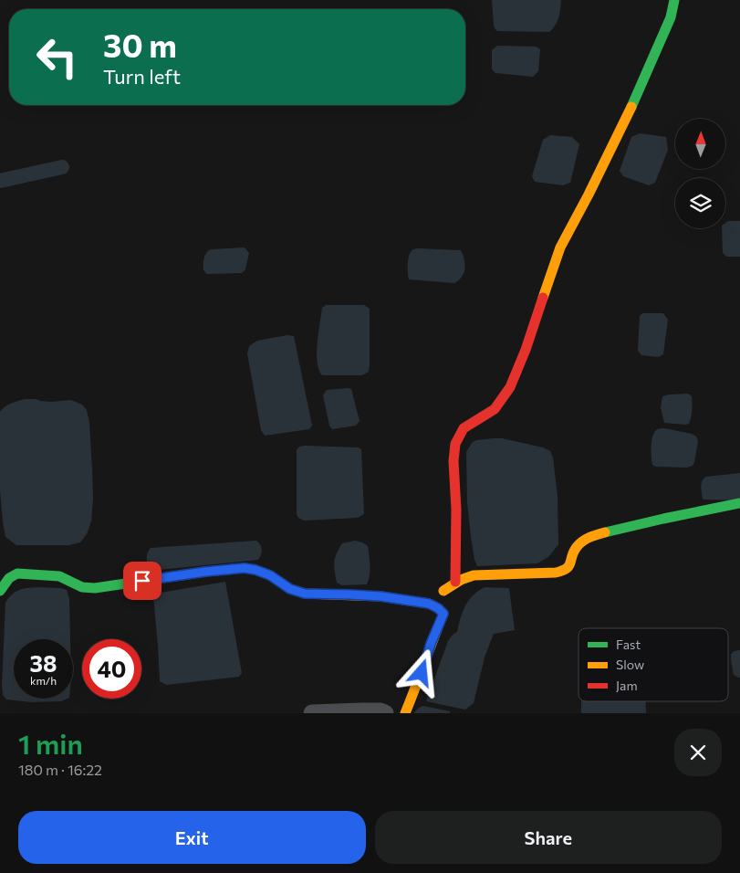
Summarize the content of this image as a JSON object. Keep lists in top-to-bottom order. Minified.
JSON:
{"legend":["Fast","Slow","Jam"],"north":"top","page":{"turn":["30 m","Turn left"],"speed":"38 km/h","limit":"40","heading":["1 min","180 m · 16:22"],"buttons":["Exit","Share"]}}
